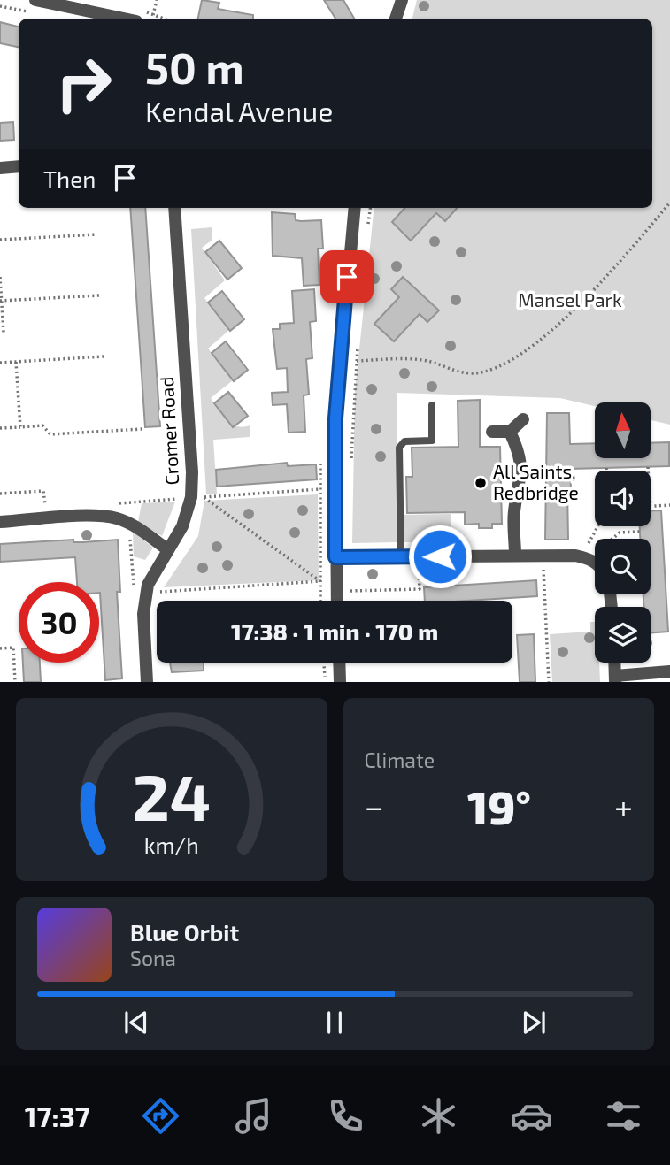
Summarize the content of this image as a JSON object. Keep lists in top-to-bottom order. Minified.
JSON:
{"streets":{"street":["Cromer Road"]},"parks":["Mansel Park"],"places":["All Saints, Redbridge"],"north":"top","page":{"turn":["50 m","Kendal Avenue"],"then":"Then","limit":"30","trip":"17:38 · 1 min · 170 m","tile":"Climate","heat":["−","19°","+"],"song":["Blue Orbit","Sona"],"tabs":"17:37","gauge":["24","km/h"]}}
